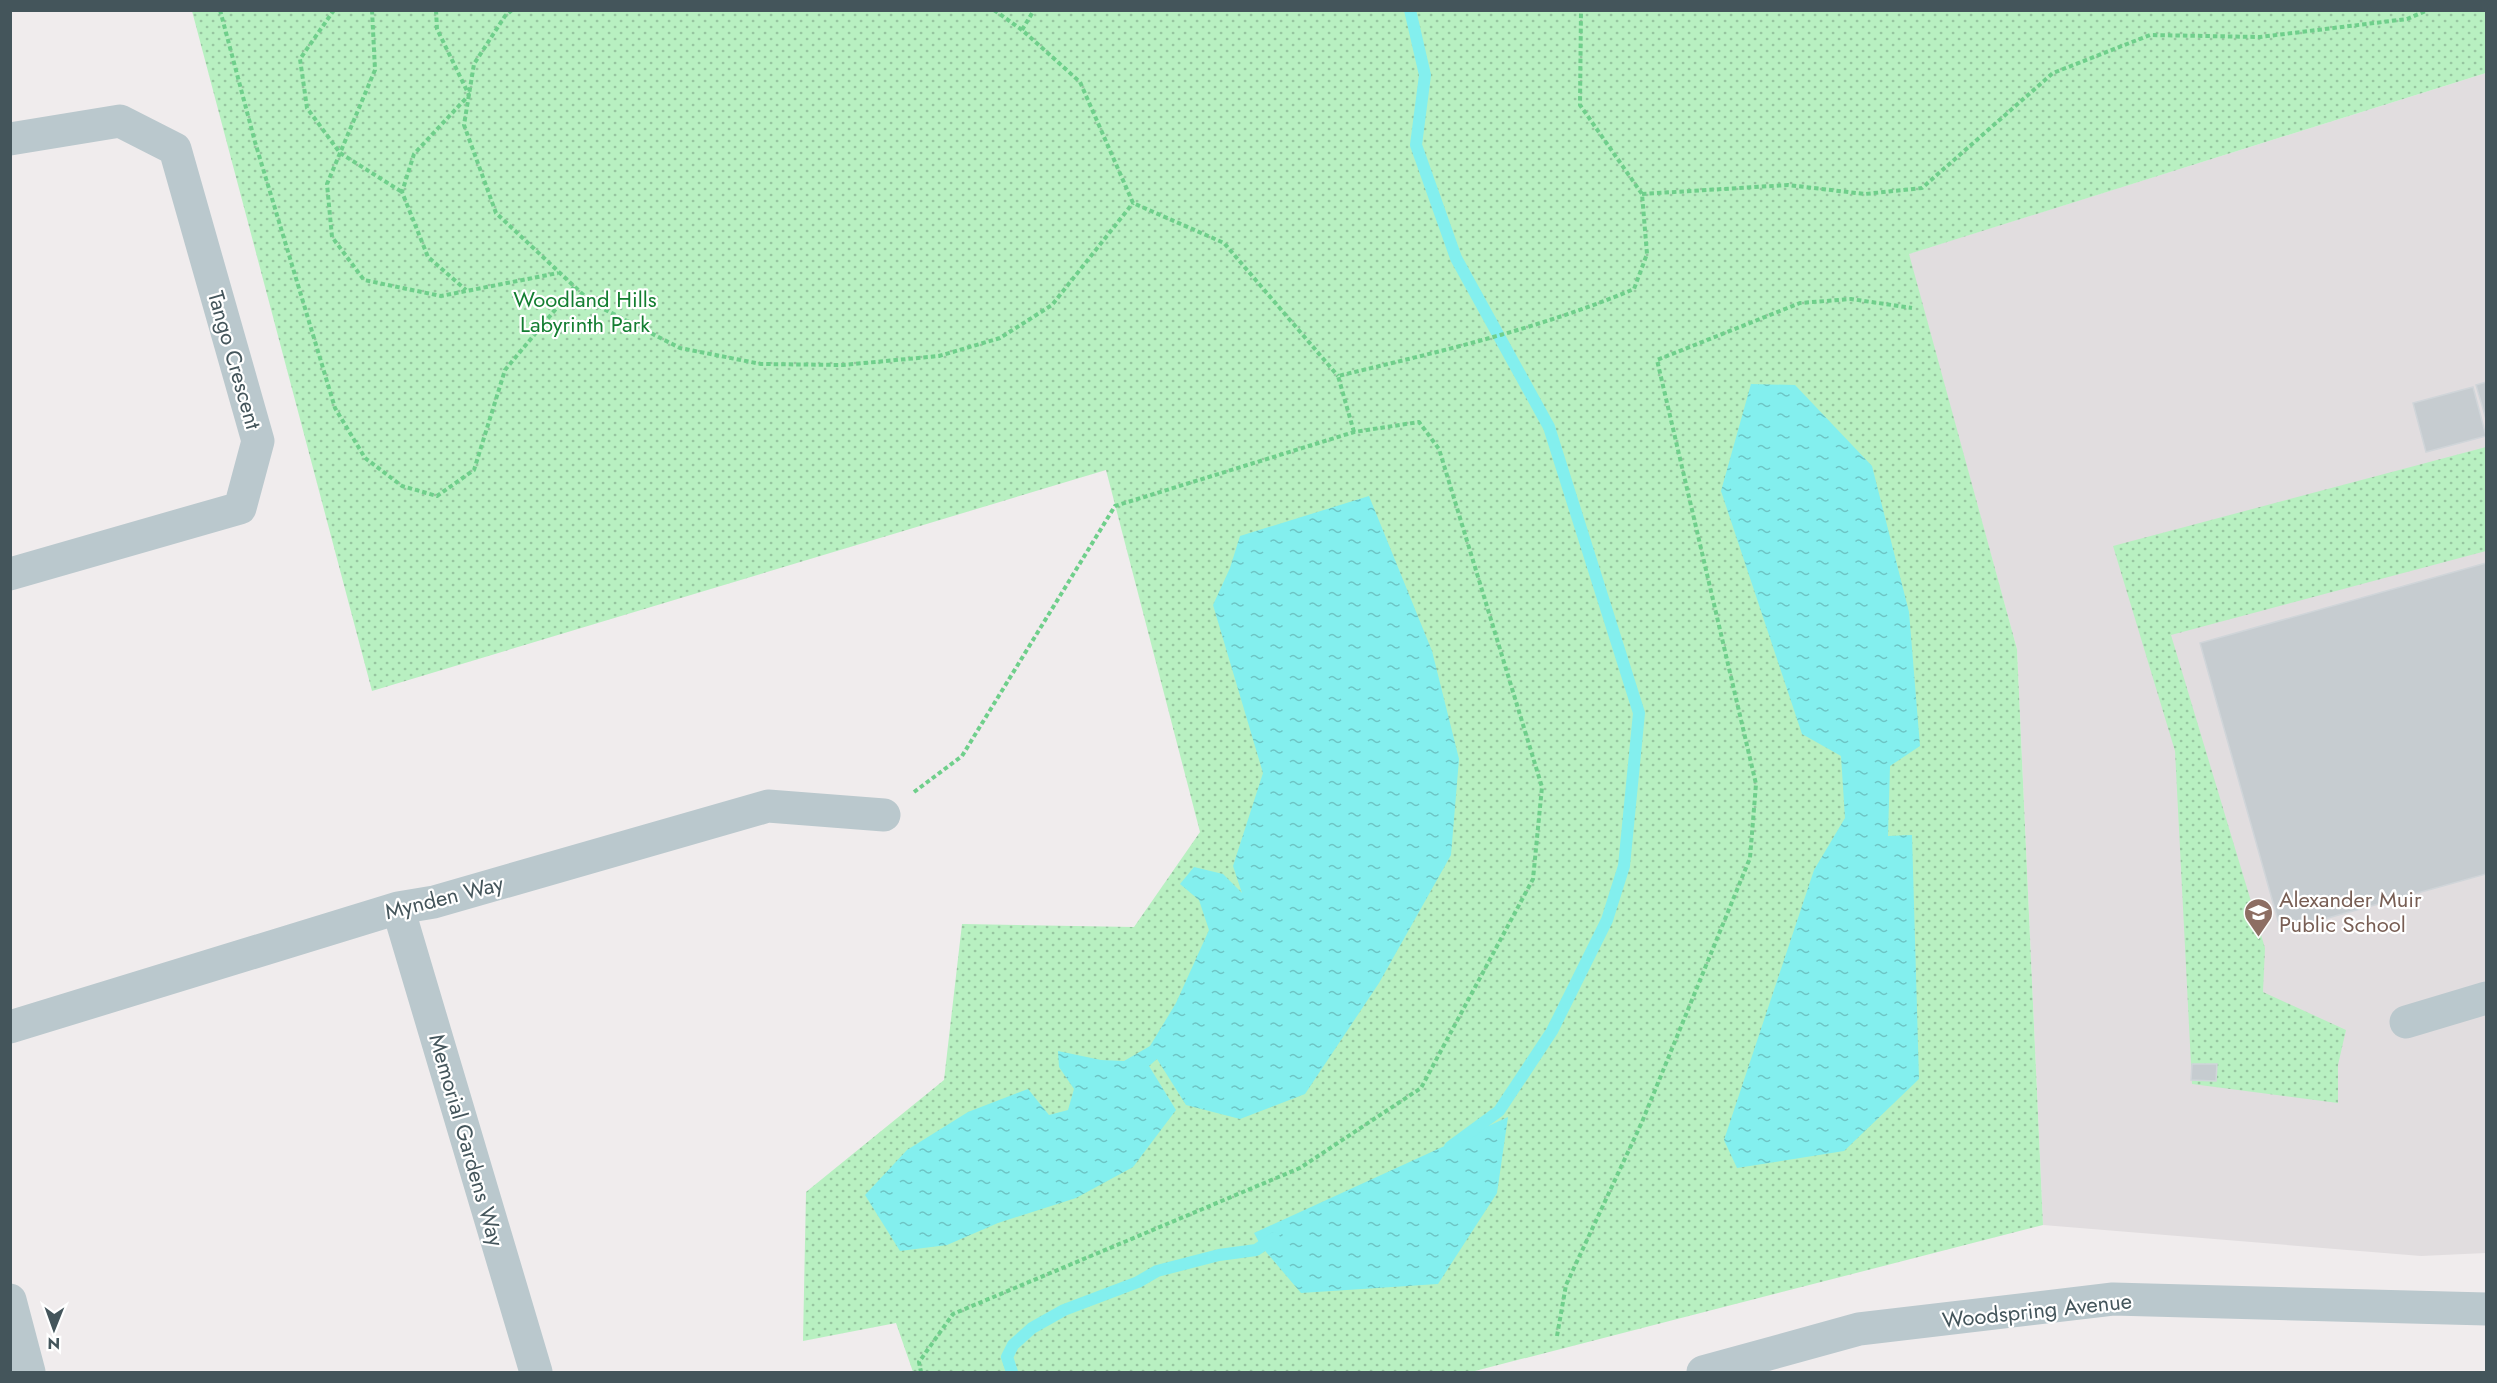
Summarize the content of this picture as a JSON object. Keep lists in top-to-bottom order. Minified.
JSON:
{"streets":{"street":["Tango Crescent","Mynden Way","Memorial Gardens Way","Woodspring Avenue"]},"crossings":[["Mynden Way","Memorial Gardens Way"]],"parks":["Woodland Hills Labyrinth Park"],"places":{"school or university":["Alexander Muir Public School"]},"north":"bottom"}
